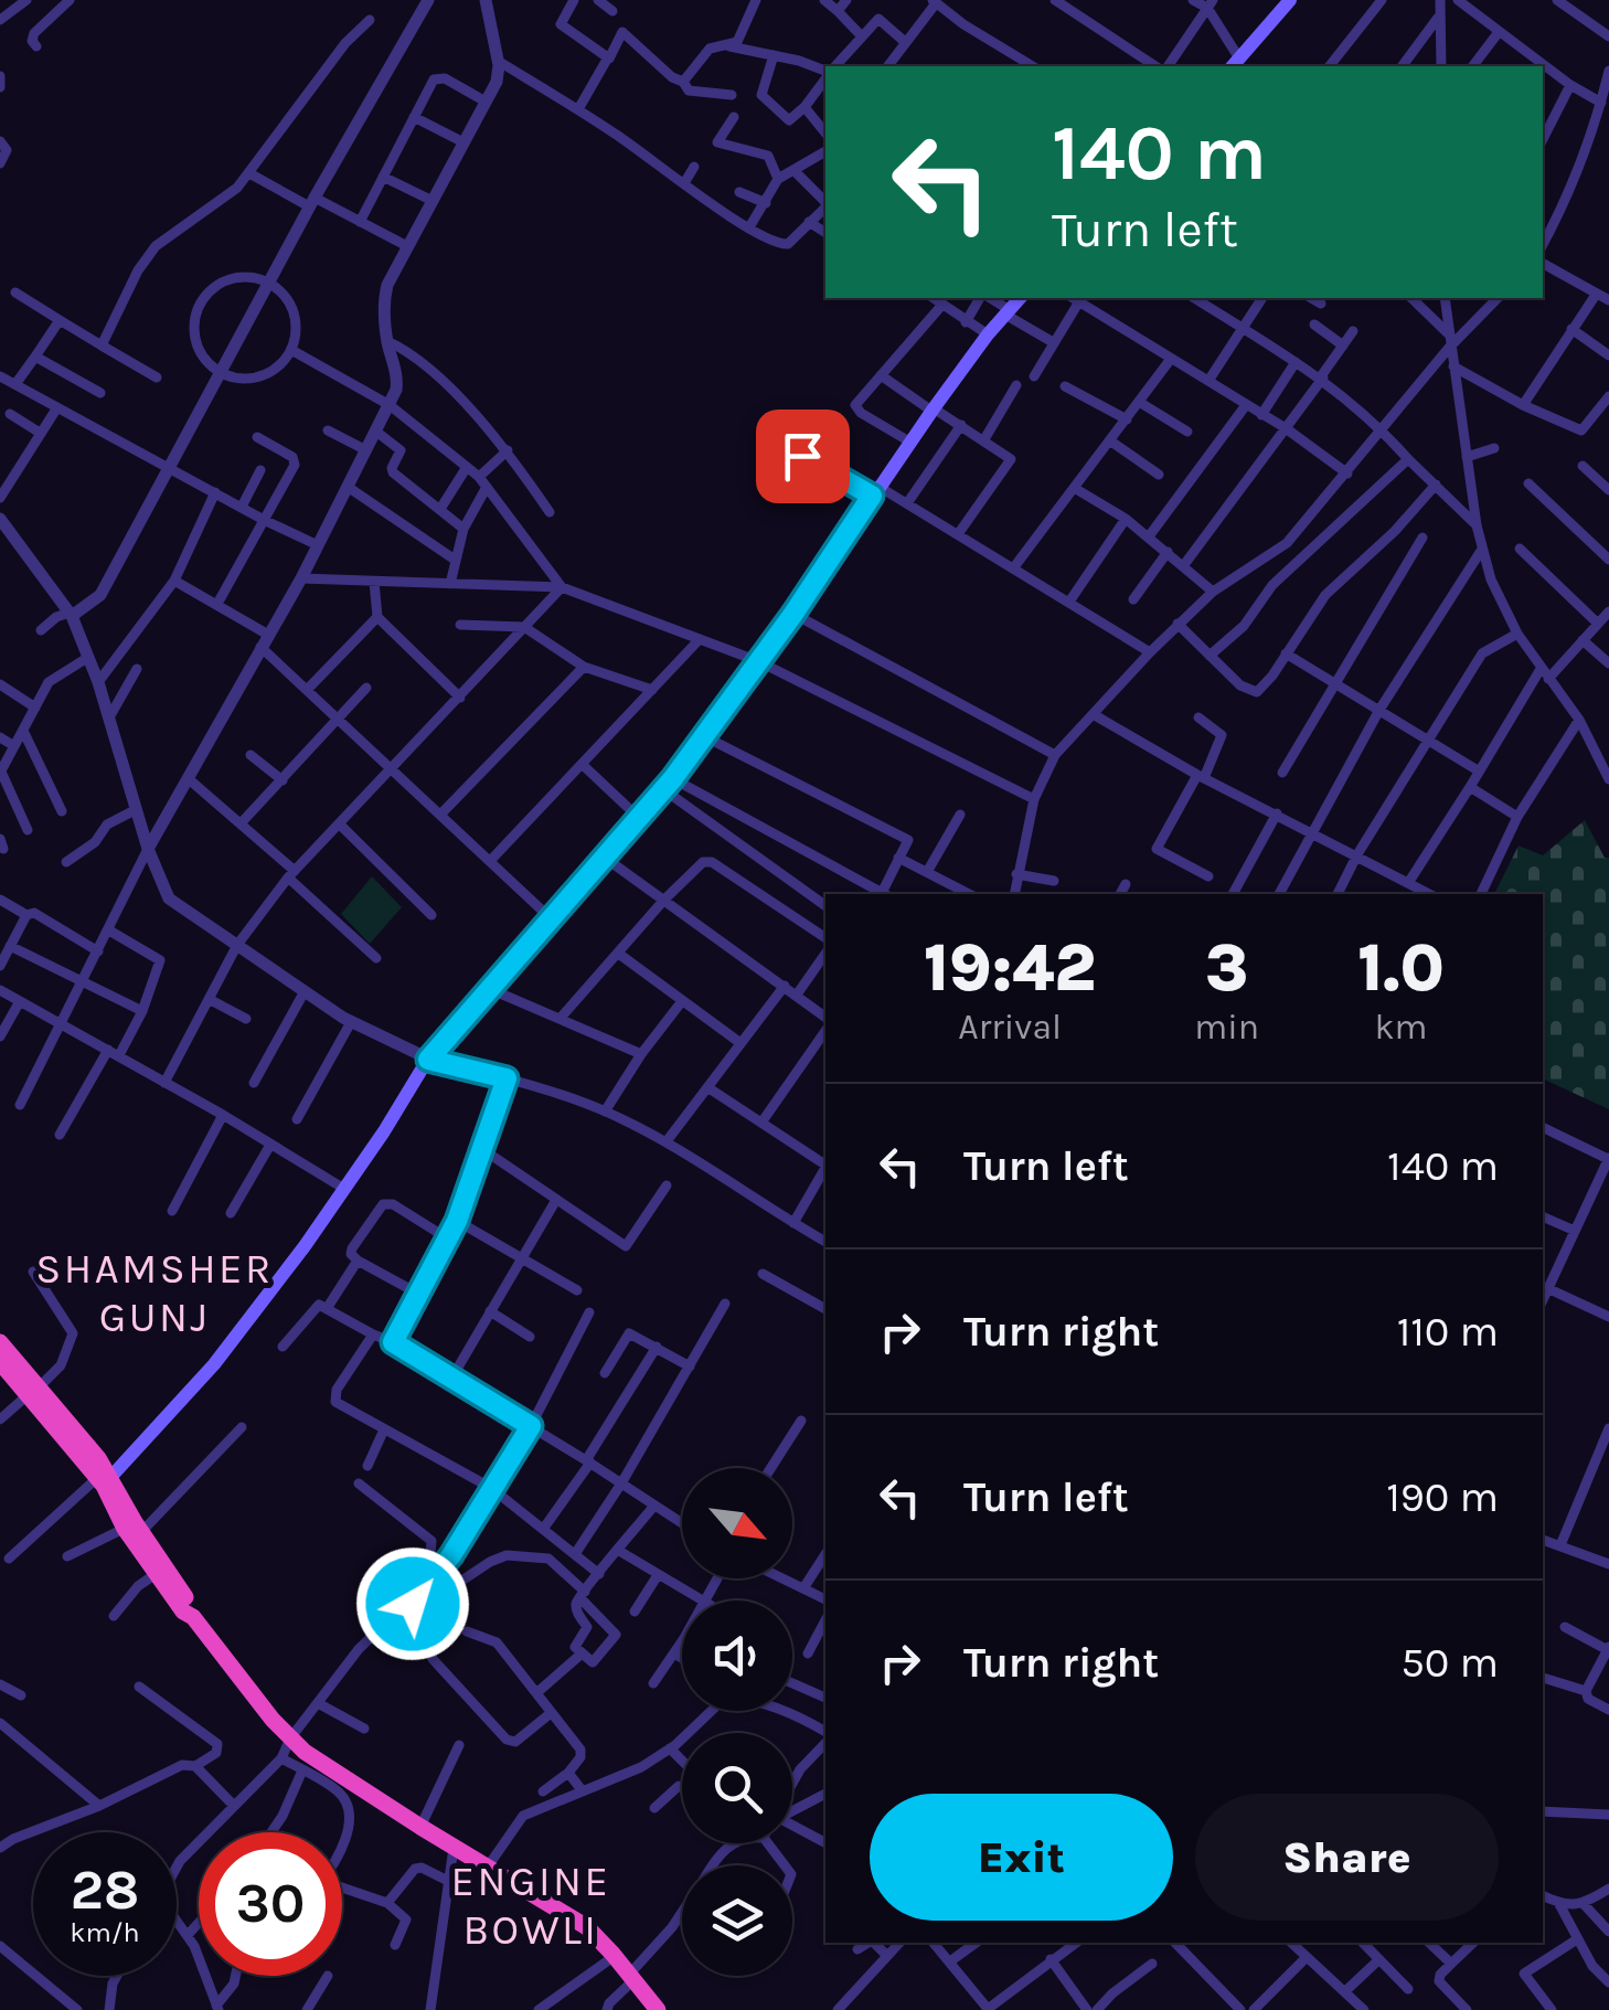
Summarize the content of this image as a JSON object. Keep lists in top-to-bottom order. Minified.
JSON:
{"districts":["SHAMSHER GUNJ","ENGINE BOWLI"],"north":"bottom right","page":{"turn":["140 m","Turn left"],"eta":["19:42","Arrival","3","min","1.0","km"],"list":[{"name":"Turn left","value":"140 m"},{"name":"Turn right","value":"110 m"},{"name":"Turn left","value":"190 m"},{"name":"Turn right","value":"50 m"}],"buttons":["Exit","Share"],"speed":"28 km/h","limit":"30"}}
